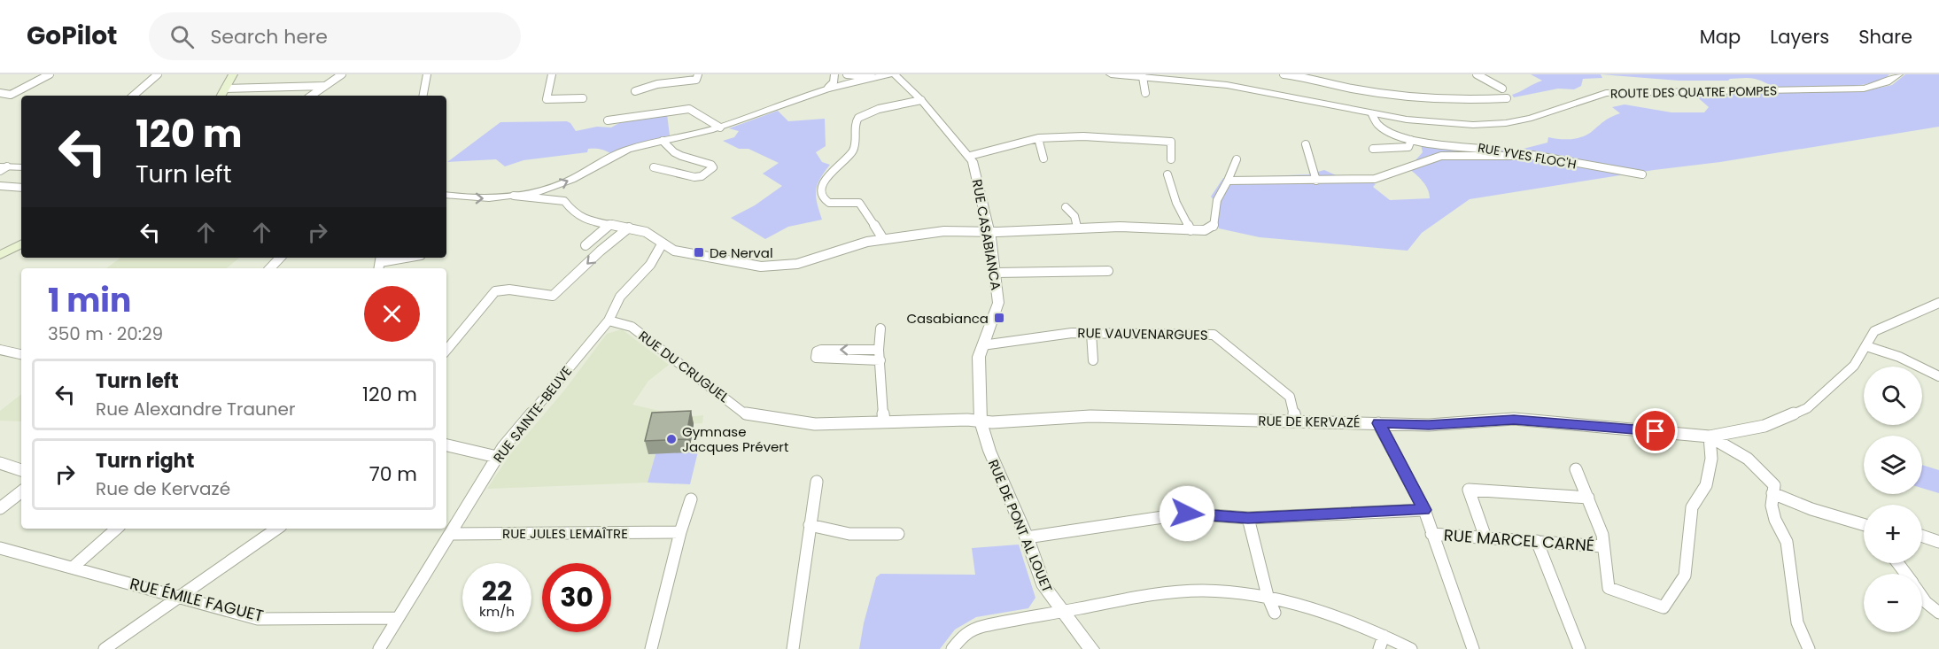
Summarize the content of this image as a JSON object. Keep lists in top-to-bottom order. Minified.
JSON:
{"streets":{"street":["ROUTE DES QUATRE POMPES","RUE YVES FLOC'H","RUE CASABIANCA","RUE VAUVENARGUES","RUE DU CRUGUEL","RUE SAINTE-BEUVE","RUE DE KERVAZÉ","RUE DE PONT AL LOUET","RUE JULES LEMAÎTRE","RUE MARCEL CARNÉ","RUE ÉMILE FAGUET"]},"crossings":[["ROUTE DES QUATRE POMPES","RUE YVES FLOC'H"],["RUE CASABIANCA","RUE VAUVENARGUES"],["RUE CASABIANCA","RUE DU CRUGUEL"],["RUE CASABIANCA","RUE DE KERVAZÉ"],["RUE CASABIANCA","RUE DE PONT AL LOUET"],["RUE VAUVENARGUES","RUE DE KERVAZÉ"],["RUE DU CRUGUEL","RUE SAINTE-BEUVE"],["RUE DU CRUGUEL","RUE DE KERVAZÉ"],["RUE DU CRUGUEL","RUE DE PONT AL LOUET"],["RUE SAINTE-BEUVE","RUE JULES LEMAÎTRE"],["RUE SAINTE-BEUVE","RUE ÉMILE FAGUET"],["RUE DE KERVAZÉ","RUE DE PONT AL LOUET"],["RUE DE KERVAZÉ","RUE MARCEL CARNÉ"]],"places":{"transit":["De Nerval","Casabianca"],"other":["Gymnase Jacques Prévert"]},"page":{"header":"GoPilot","search":"Search here","nav":["Map","Layers","Share"],"turn":["120 m","Turn left"],"heading":["1 min","350 m · 20:29"],"list":[{"name":"Turn left","note":"Rue Alexandre Trauner","value":"120 m"},{"name":"Turn right","note":"Rue de Kervazé","value":"70 m"}],"map_buttons":["+","−"],"speed":"22 km/h","limit":"30"}}
